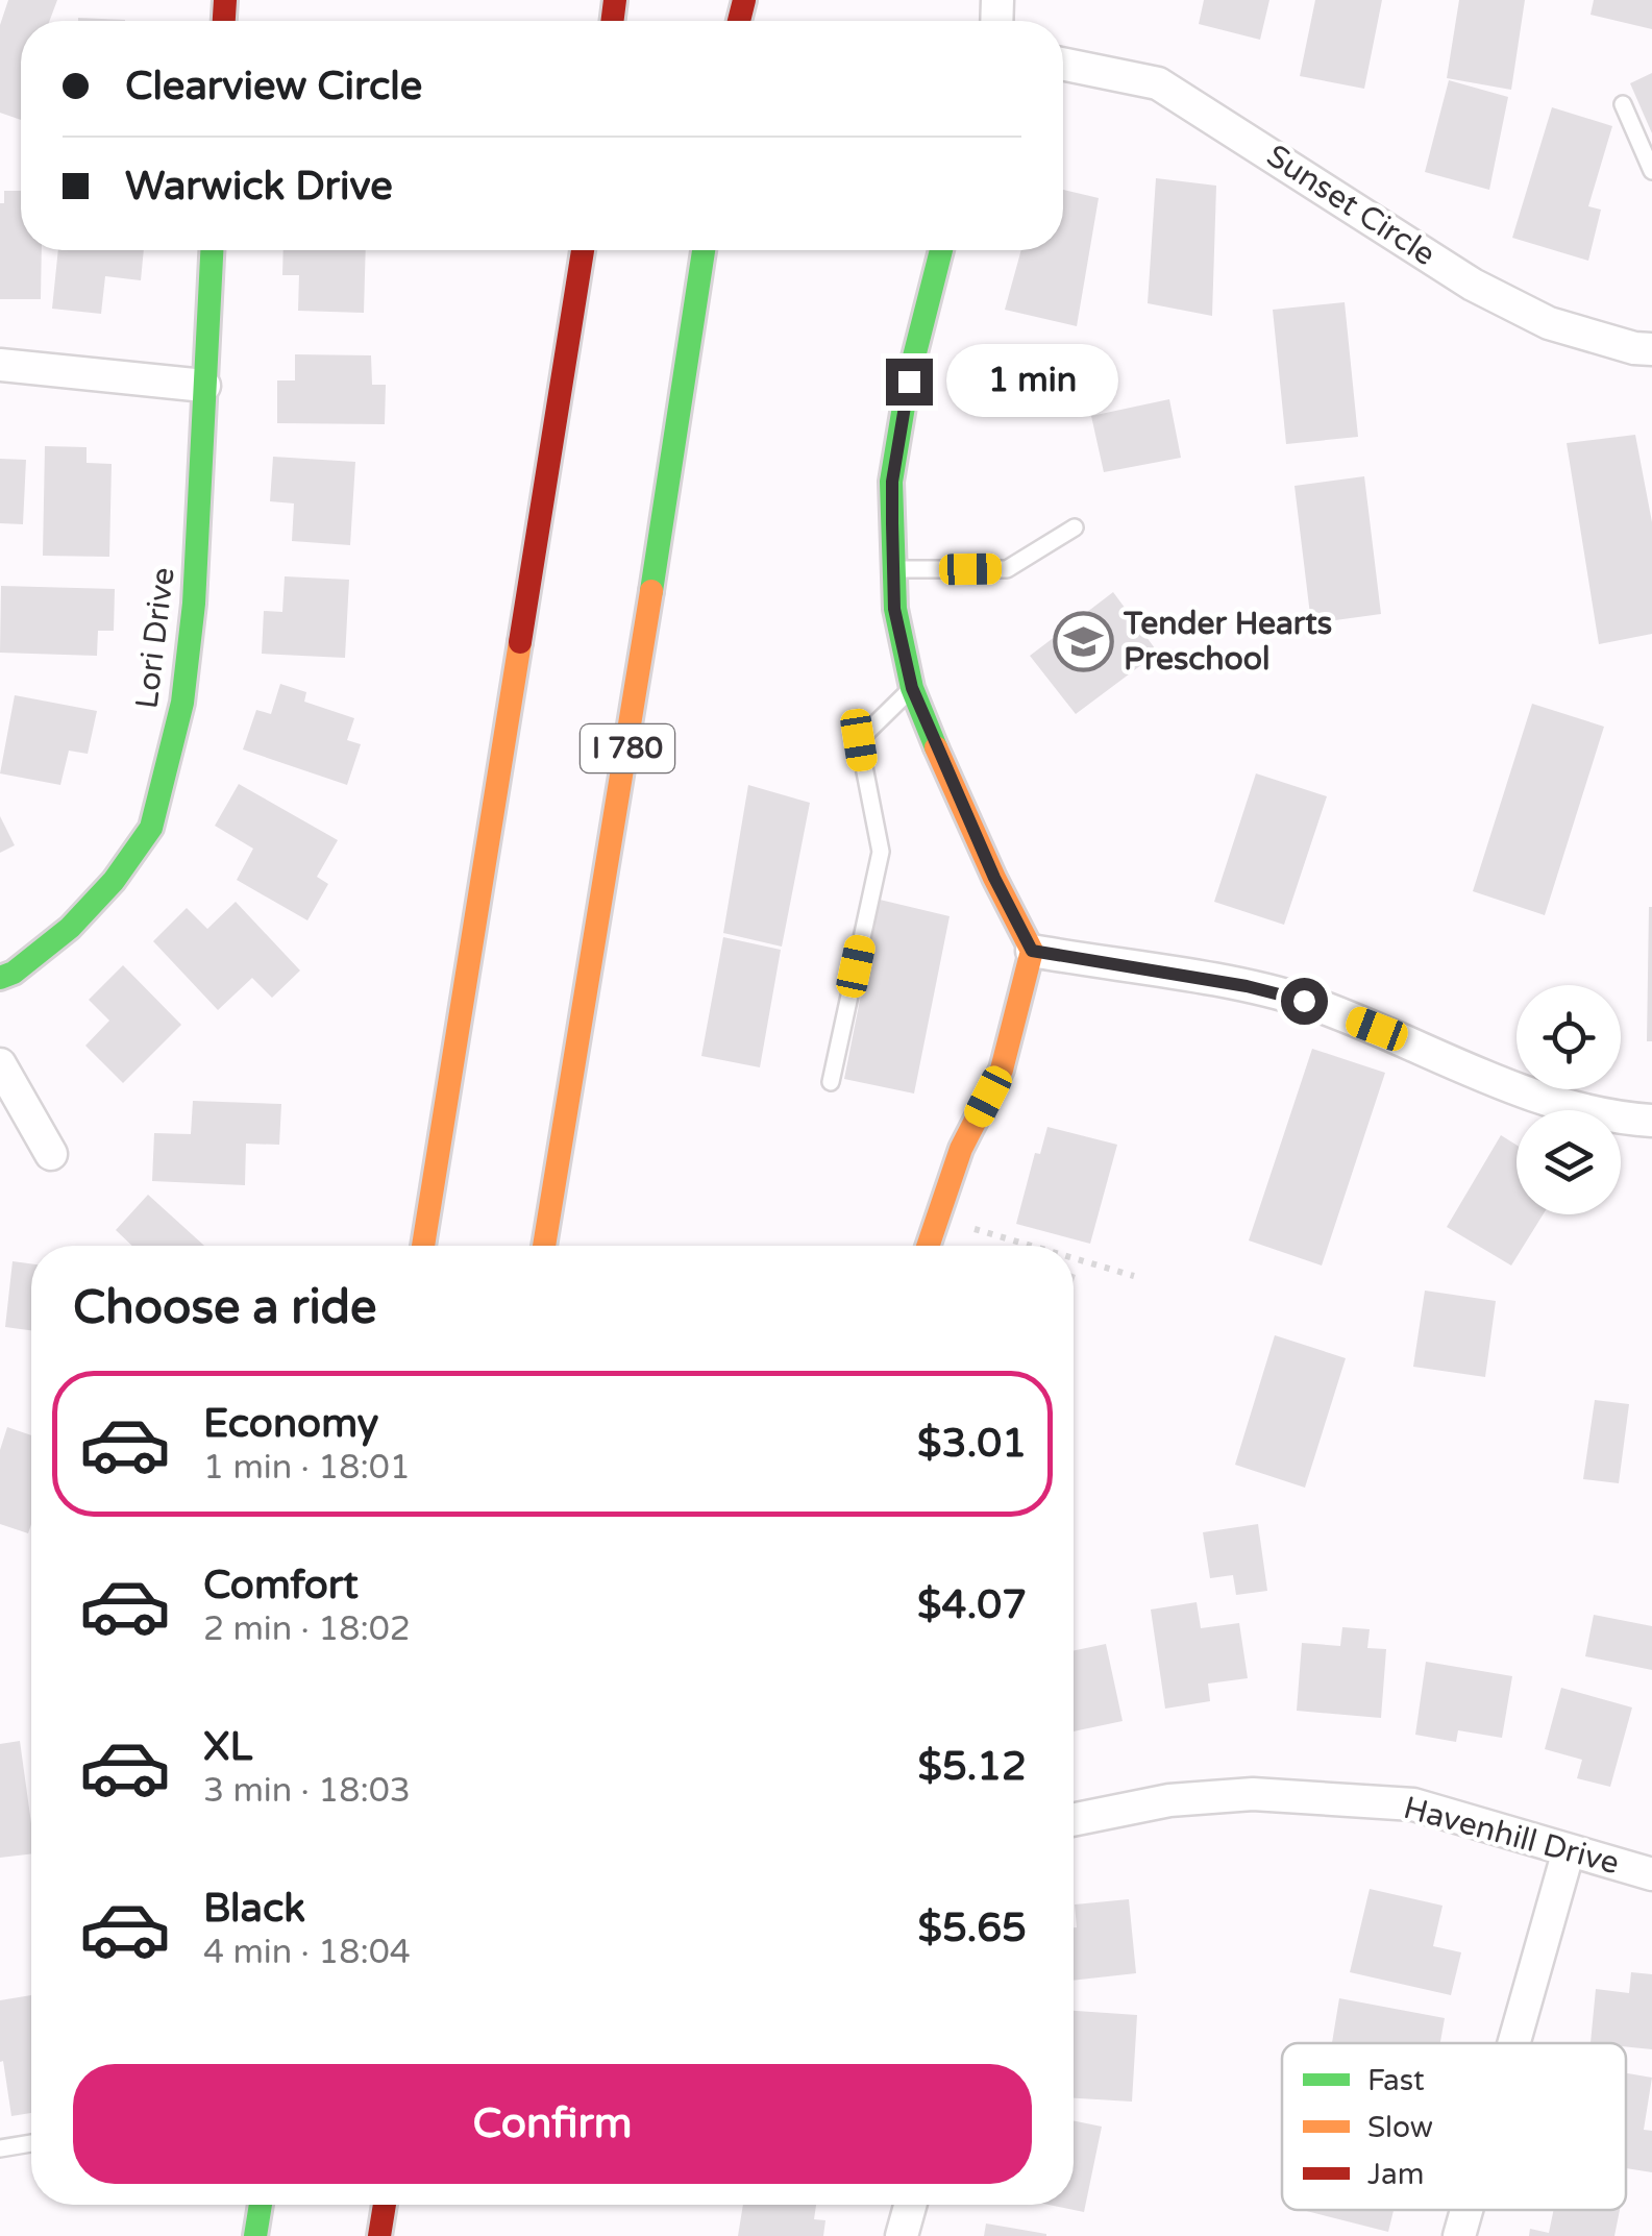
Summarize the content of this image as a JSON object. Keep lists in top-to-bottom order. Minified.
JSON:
{"streets":{"main road":["Lori Drive","I 780"],"street":["Sunset Circle","Havenhill Drive"]},"places":{"school or university":["Tender Hearts Preschool"]},"legend":["Fast","Slow","Jam"],"page":{"banner":["Clearview Circle","Warwick Drive"],"bubble":"1 min","heading":"Choose a ride","list":[{"name":"Economy","note":"1 min · 18:01","value":"$3.01"},{"name":"Comfort","note":"2 min · 18:02","value":"$4.07"},{"name":"XL","note":"3 min · 18:03","value":"$5.12"},{"name":"Black","note":"4 min · 18:04","value":"$5.65"}],"buttons":"Confirm"}}
